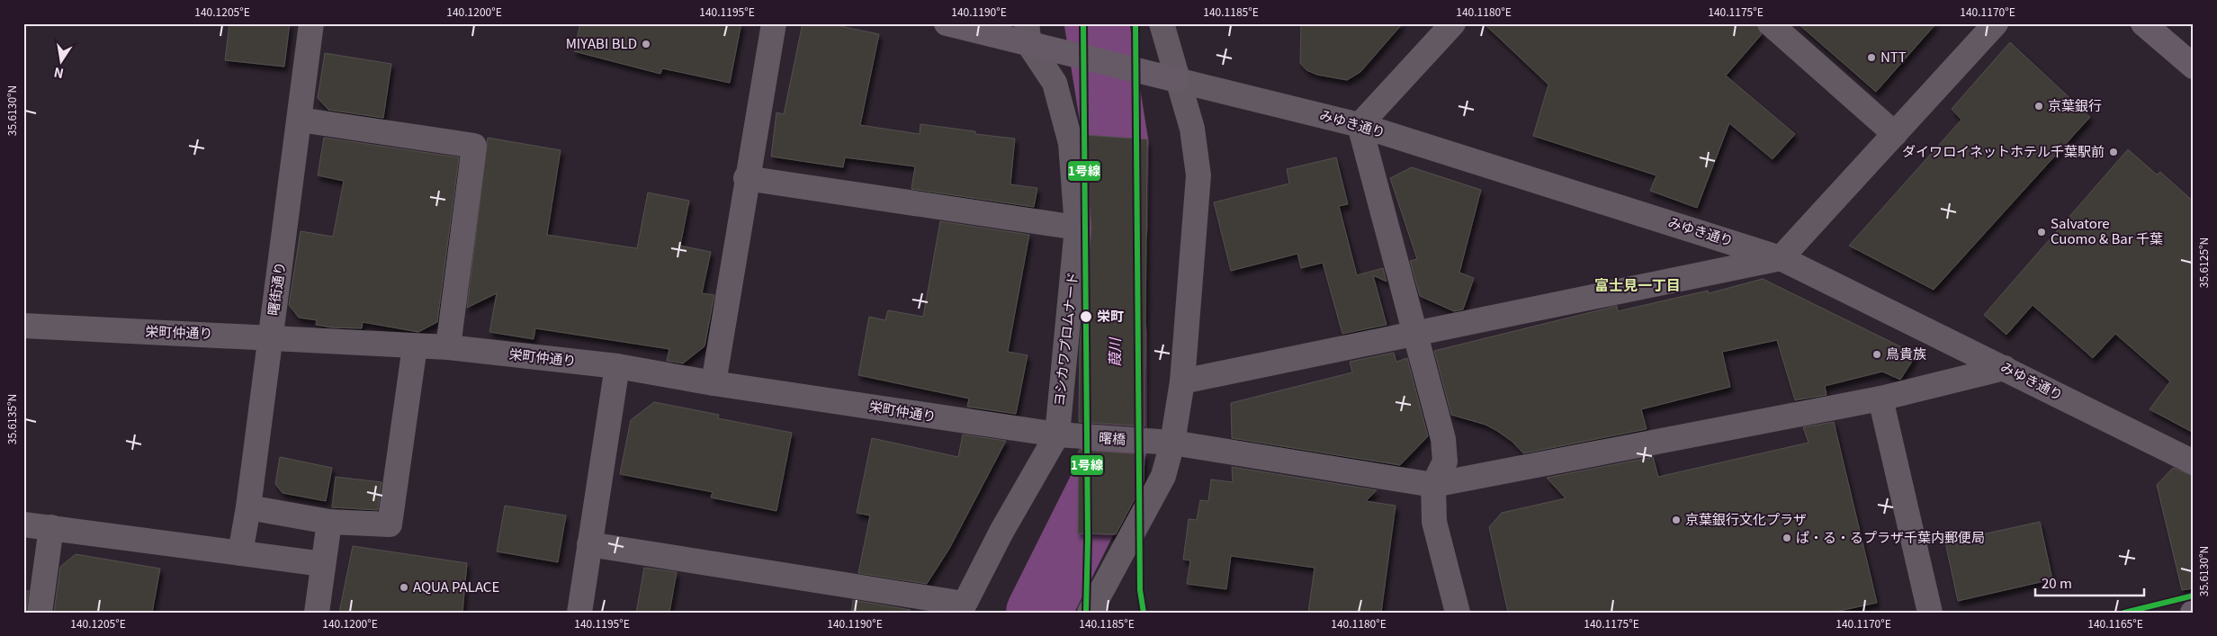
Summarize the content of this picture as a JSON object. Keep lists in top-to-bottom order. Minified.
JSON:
{"streets":{"street":["みゆき通り","曙街通り","栄町仲通り","ヨシカワプロムナード","曙橋"]},"crossings":[["曙街通り","栄町仲通り"],["栄町仲通り","ヨシカワプロムナード"],["栄町仲通り","曙橋"]],"districts":["富士見一丁目"],"water":["葭川"],"places":["MIYABI BLD","NTT","京葉銀行","ダイワロイネットホテル千葉駅前","Salvatore Cuomo & Bar 千葉","栄町","鳥貴族","京葉銀行文化プラザ","ぱ・る・るプラザ千葉内郵便局","AQUA PALACE"],"lines":["transit line 1号線"],"scale_bar":"20 m","north":"bottom","coordinates":["140.1205°E","140.1200°E","140.1195°E","140.1190°E","140.1185°E","140.1180°E","140.1175°E","140.1170°E","35.6130°N","35.6125°N","35.6135°N","140.1165°E"]}
